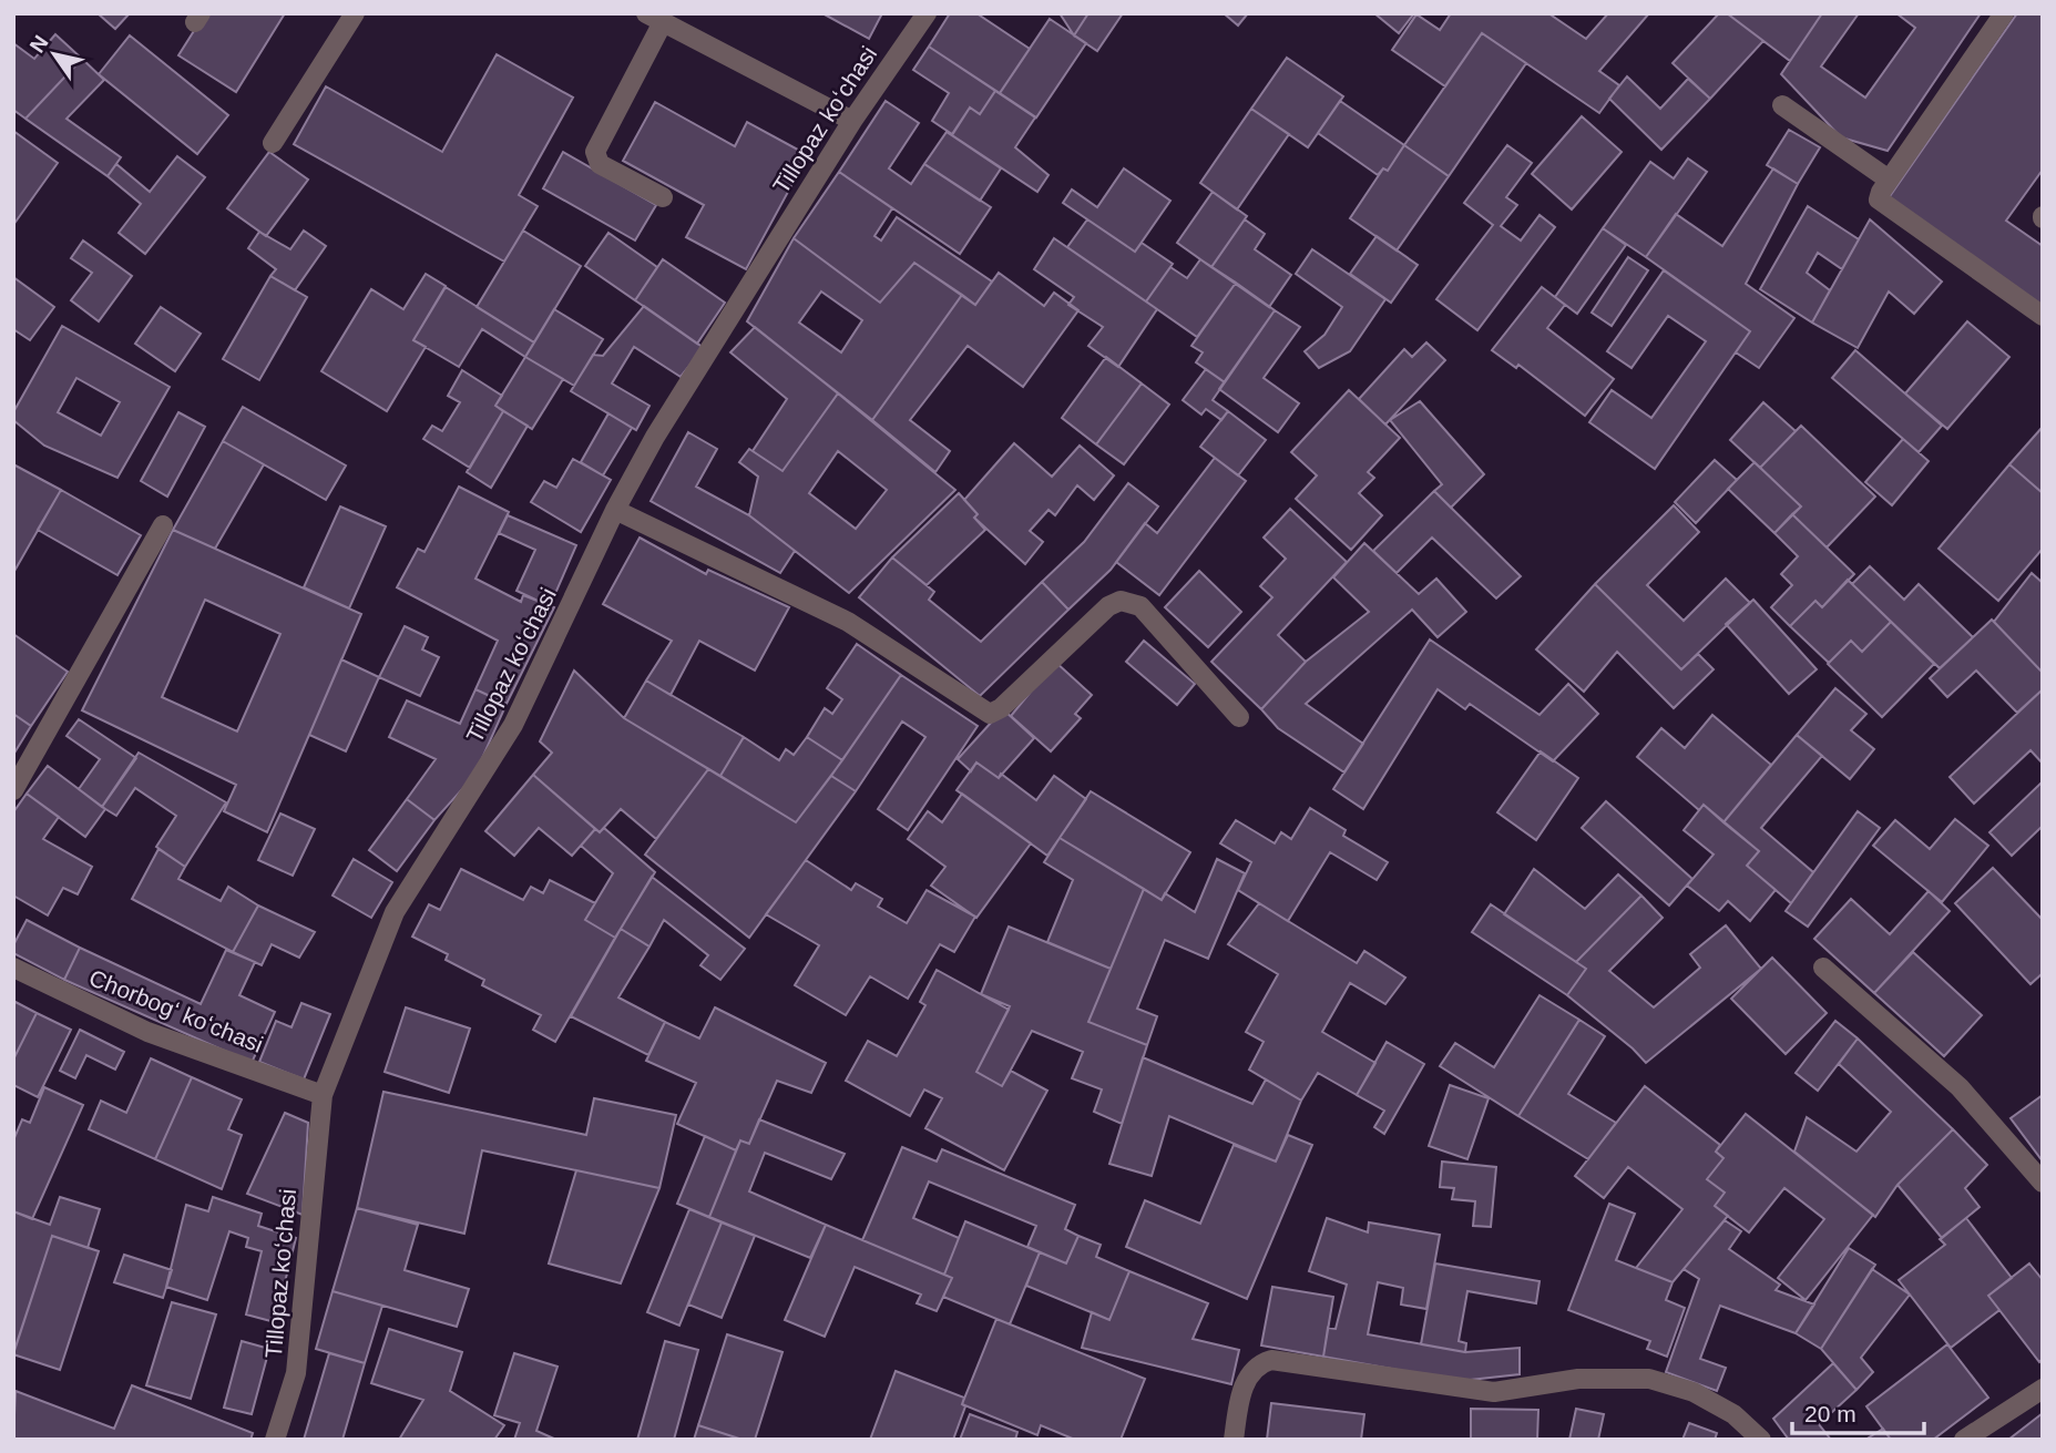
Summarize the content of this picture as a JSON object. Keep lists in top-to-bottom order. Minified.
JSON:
{"streets":{"street":["Tillopaz koʻchasi","Chorbogʻ koʻchasi"]},"crossings":[["Tillopaz koʻchasi","Chorbogʻ koʻchasi"]],"scale_bar":"20 m","north":"top left"}
